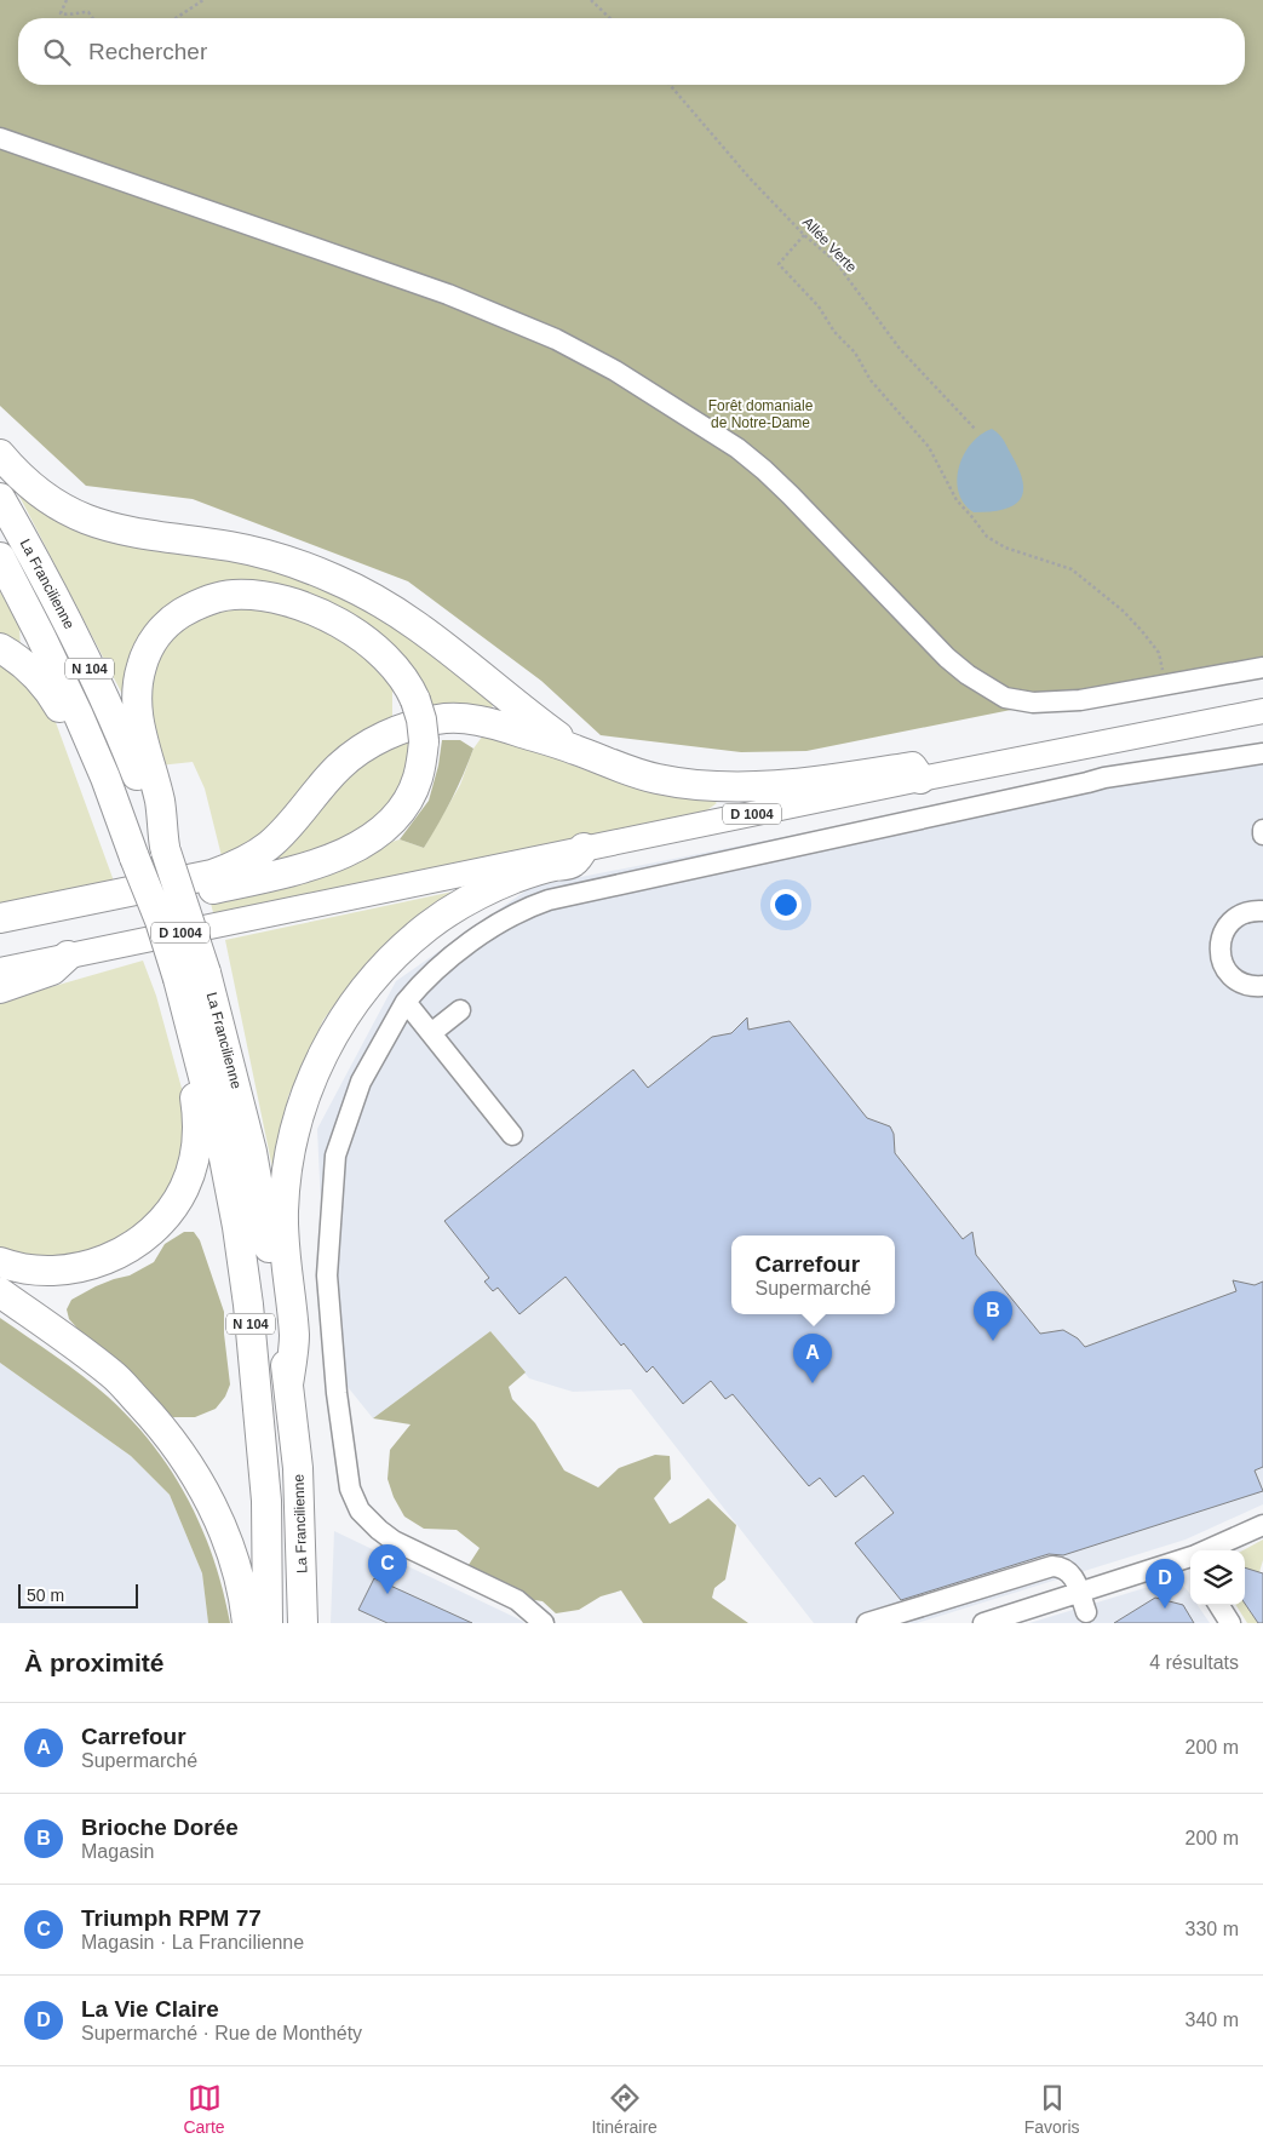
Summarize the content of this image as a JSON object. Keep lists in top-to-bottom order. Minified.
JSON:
{"streets":{"highway":["La Francilienne","N 104"],"main road":["D 1004"],"path":["Allée Verte"]},"parks":["Forêt domaniale de Notre-Dame"],"scale_bar":"50 m","page":{"search":"Rechercher","popup":["Carrefour","Supermarché"],"pins":["B","A","C","D"],"scale":"50 m","heading":["À proximité","4 résultats"],"list":[{"mark":"A","name":"Carrefour","note":"Supermarché","value":"200 m"},{"mark":"B","name":"Brioche Dorée","note":"Magasin","value":"200 m"},{"mark":"C","name":"Triumph RPM 77","note":"Magasin · La Francilienne","value":"330 m"},{"mark":"D","name":"La Vie Claire","note":"Supermarché · Rue de Monthéty","value":"340 m"}],"nav":["Carte","Itinéraire","Favoris"]}}
